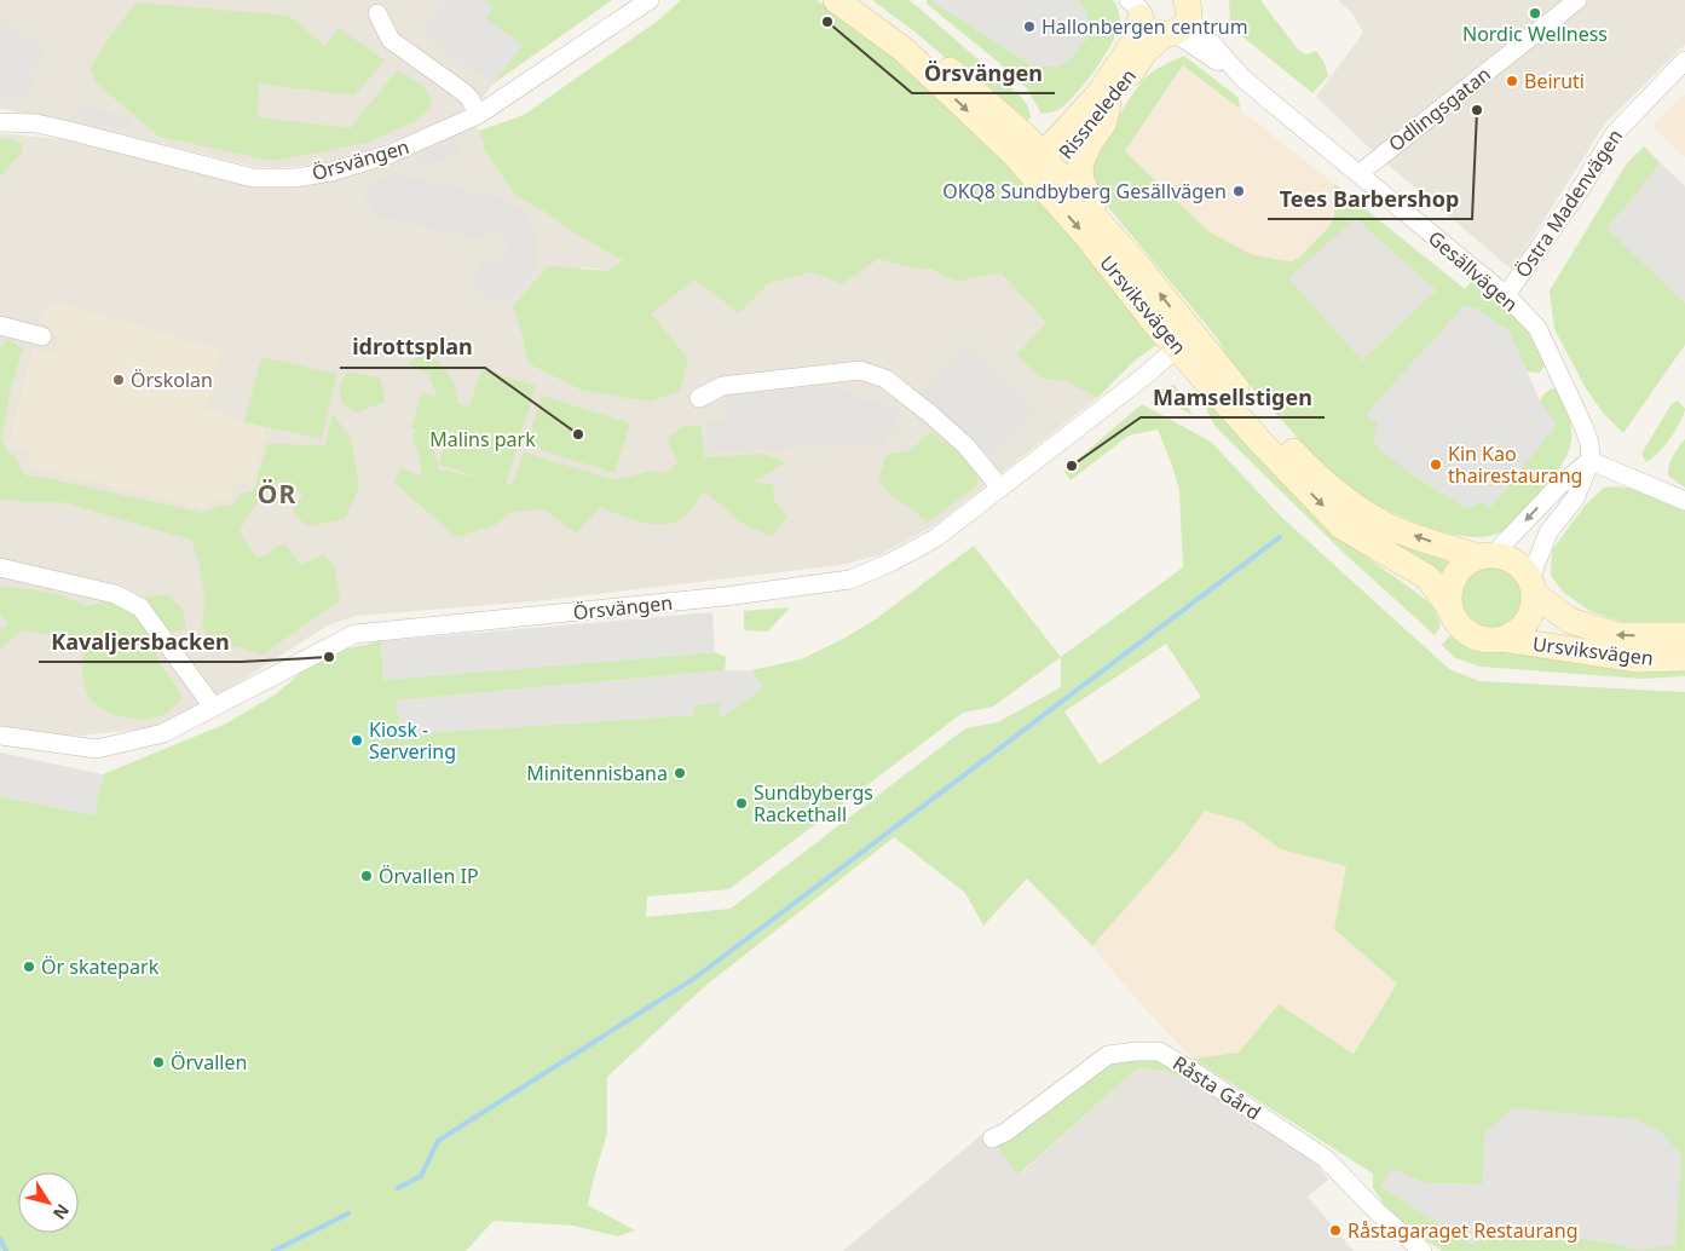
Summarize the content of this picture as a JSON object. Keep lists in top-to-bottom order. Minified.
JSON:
{"streets":{"street":["Odlingsgatan","Rissneleden","Örsvängen","Östra Madenvägen","Gesällvägen","Ursviksvägen","Råsta Gård"]},"crossings":[["Odlingsgatan","Gesällvägen"],["Rissneleden","Gesällvägen"],["Rissneleden","Ursviksvägen"],["Örsvängen","Ursviksvägen"],["Östra Madenvägen","Gesällvägen"]],"districts":["ÖR"],"parks":["Malins park"],"places":["Nordic Wellness","Örsvängen","Hallonbergen centrum","Beiruti","Tees Barbershop","OKQ8 Sundbyberg Gesällvägen","Örskolan","idrottsplan","Kin Kao thairestaurang","Mamsellstigen","Kavaljersbacken","Kiosk - Servering","Minitennisbana","Sundbybergs Rackethall","Örvallen IP","Ör skatepark","Örvallen","Råstagaraget Restaurang"],"north":"bottom right"}
